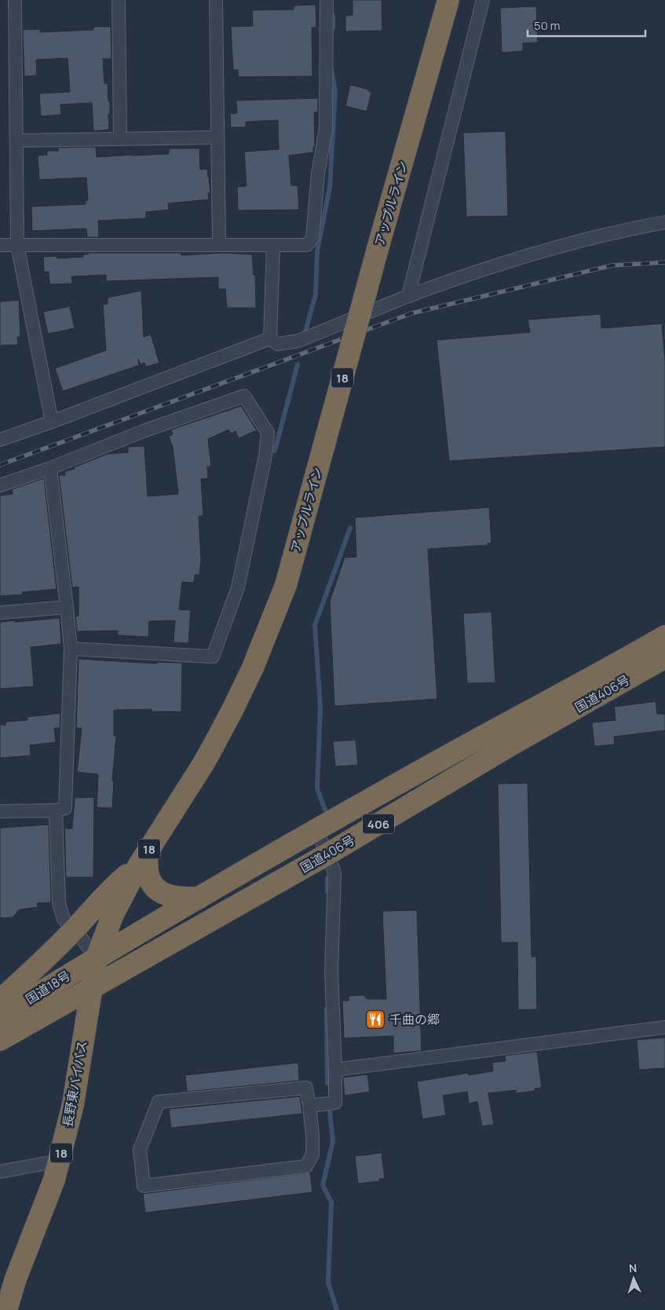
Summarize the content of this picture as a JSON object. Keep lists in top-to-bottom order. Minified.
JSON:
{"streets":{"highway":["アップルライン","18","国道406号","406","国道18号","長野東バイパス"]},"crossings":[["アップルライン","国道406号"],["アップルライン","国道18号"],["アップルライン","長野東バイパス"],["国道406号","国道18号"],["国道406号","長野東バイパス"],["国道18号","長野東バイパス"]],"places":{"restaurant":["千曲の郷"]},"scale_bar":"50 m","north":"top"}
